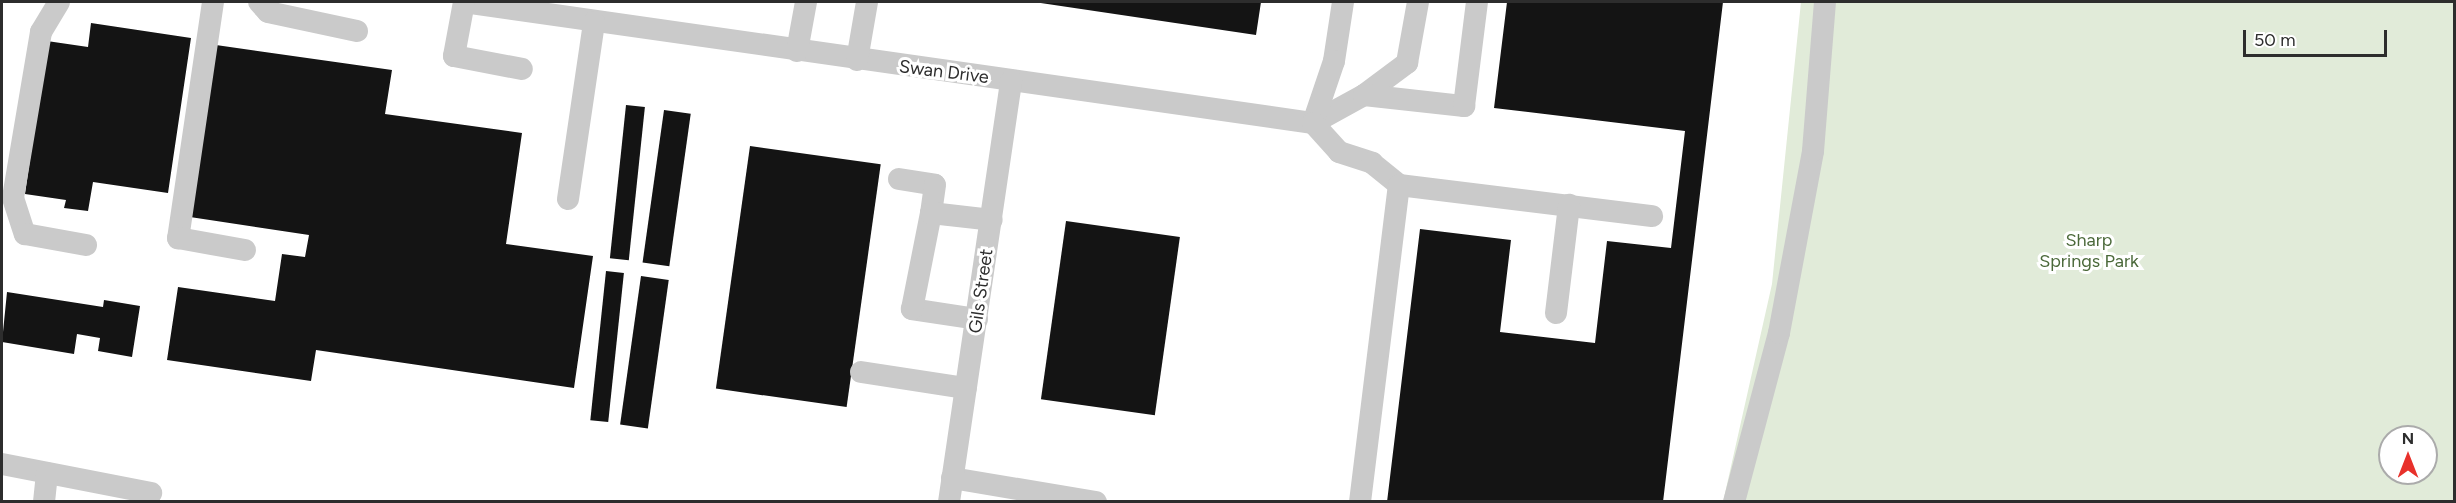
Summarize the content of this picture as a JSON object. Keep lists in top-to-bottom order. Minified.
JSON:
{"streets":{"street":["Swan Drive","Gils Street"]},"crossings":[["Swan Drive","Gils Street"]],"parks":["Sharp Springs Park"],"scale_bar":"50 m","north":"top"}
